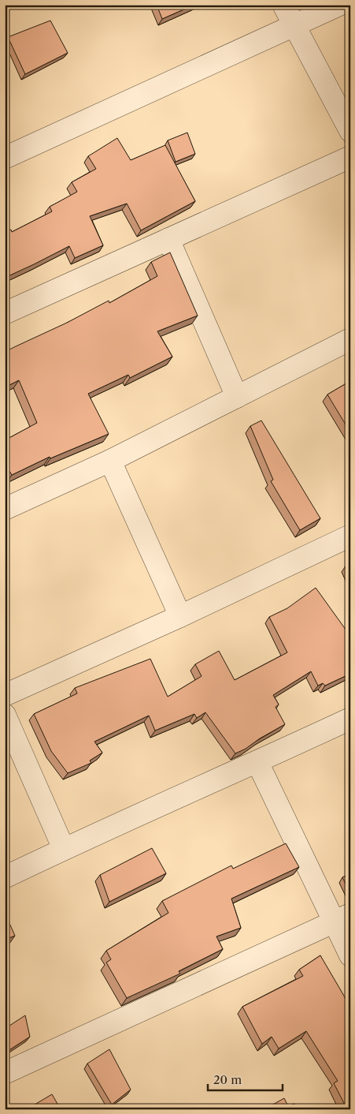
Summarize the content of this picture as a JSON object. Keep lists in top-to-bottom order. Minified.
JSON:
{"scale_bar":"20 m"}
